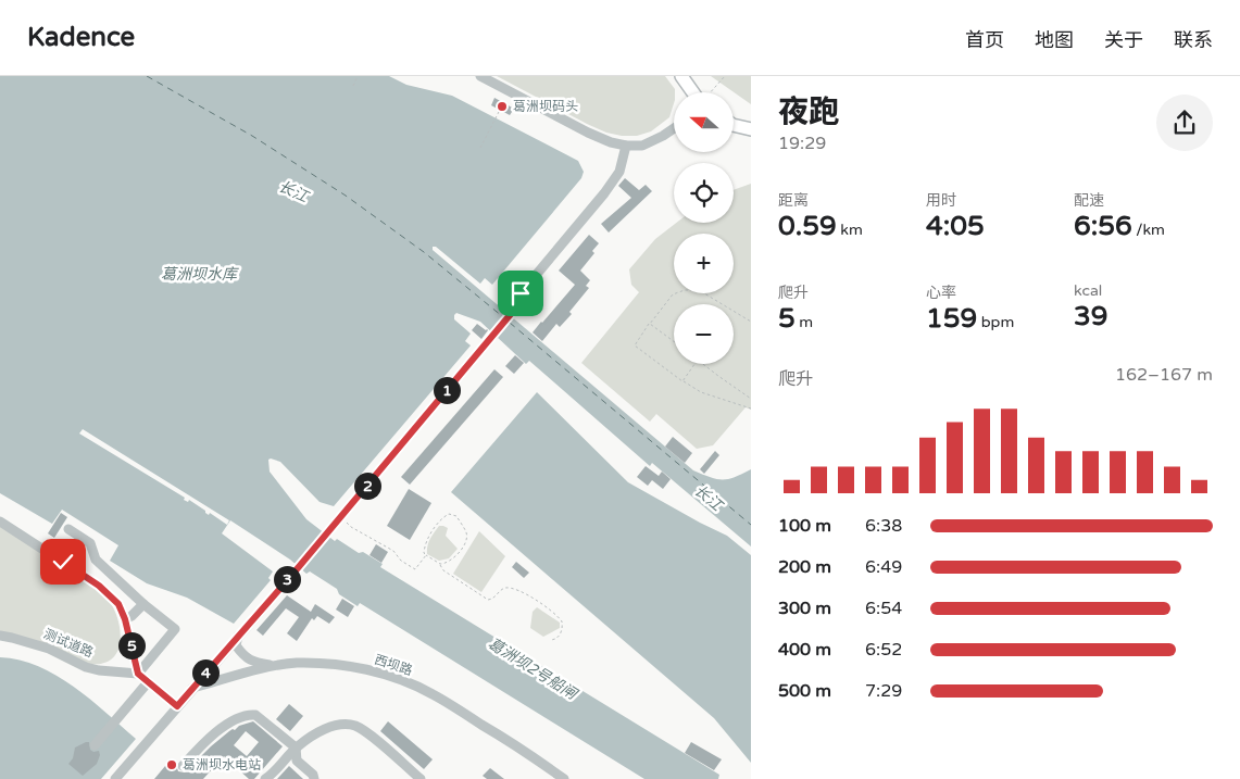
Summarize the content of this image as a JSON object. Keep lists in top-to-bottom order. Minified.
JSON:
{"streets":{"street":["测试道路","西坝路"]},"water":["长江","葛洲坝水库","葛洲坝2号船闸"],"places":["葛洲坝码头","葛洲坝水电站"],"north":"left","page":{"header":"Kadence","nav":["首页","地图","关于","联系"],"heading":["夜跑","19:29"],"map_buttons":["+","−"],"stats":[["距离","0.59 km"],["用时","4:05"],["配速","6:56 /km"],["爬升","5 m"],["心率","159 bpm"],["kcal","39"]],"chart":["爬升","162–167 m"],"pins":["1","2","3","5","4"],"list":[{"name":"100 m","note":"6:38"},{"name":"200 m","note":"6:49"},{"name":"300 m","note":"6:54"},{"name":"400 m","note":"6:52"},{"name":"500 m","note":"7:29"}]}}
